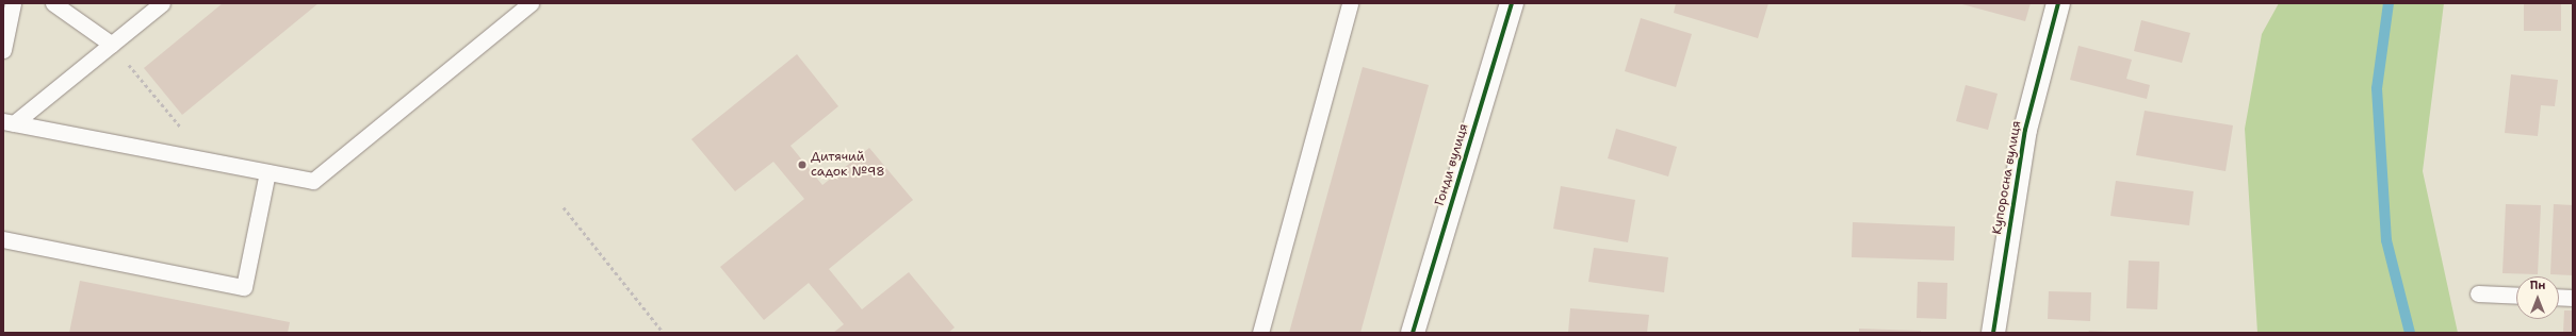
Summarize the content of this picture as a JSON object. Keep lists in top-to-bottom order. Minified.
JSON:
{"streets":{"street":["Гонди вулиця","Купоросна вулиця"]},"places":["Дитячий садок №98"],"north":"top"}
